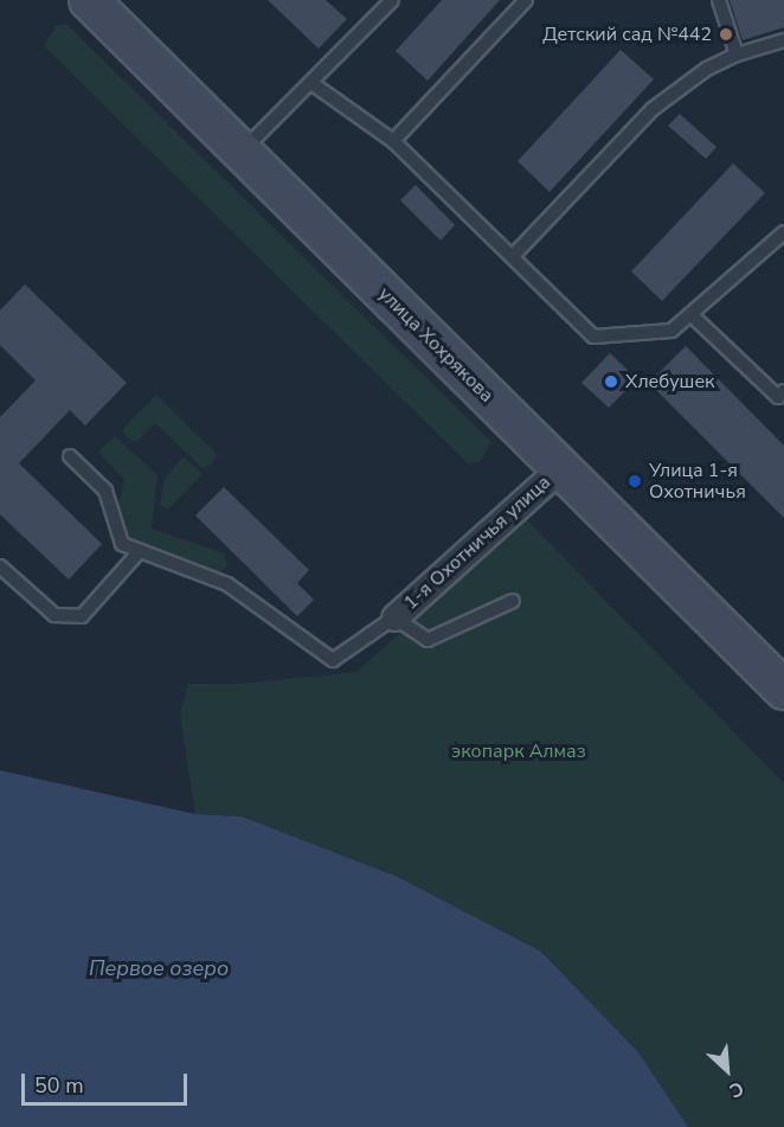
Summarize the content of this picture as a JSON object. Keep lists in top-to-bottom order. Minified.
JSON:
{"streets":{"main road":["улица Хохрякова"],"street":["1-я Охотничья улица"]},"crossings":[["улица Хохрякова","1-я Охотничья улица"]],"water":["Первое озеро"],"parks":["экопарк Алмаз"],"places":["Детский сад №442","Хлебушек","Улица 1-я Охотничья"],"scale_bar":"50 m","north":"bottom right"}
